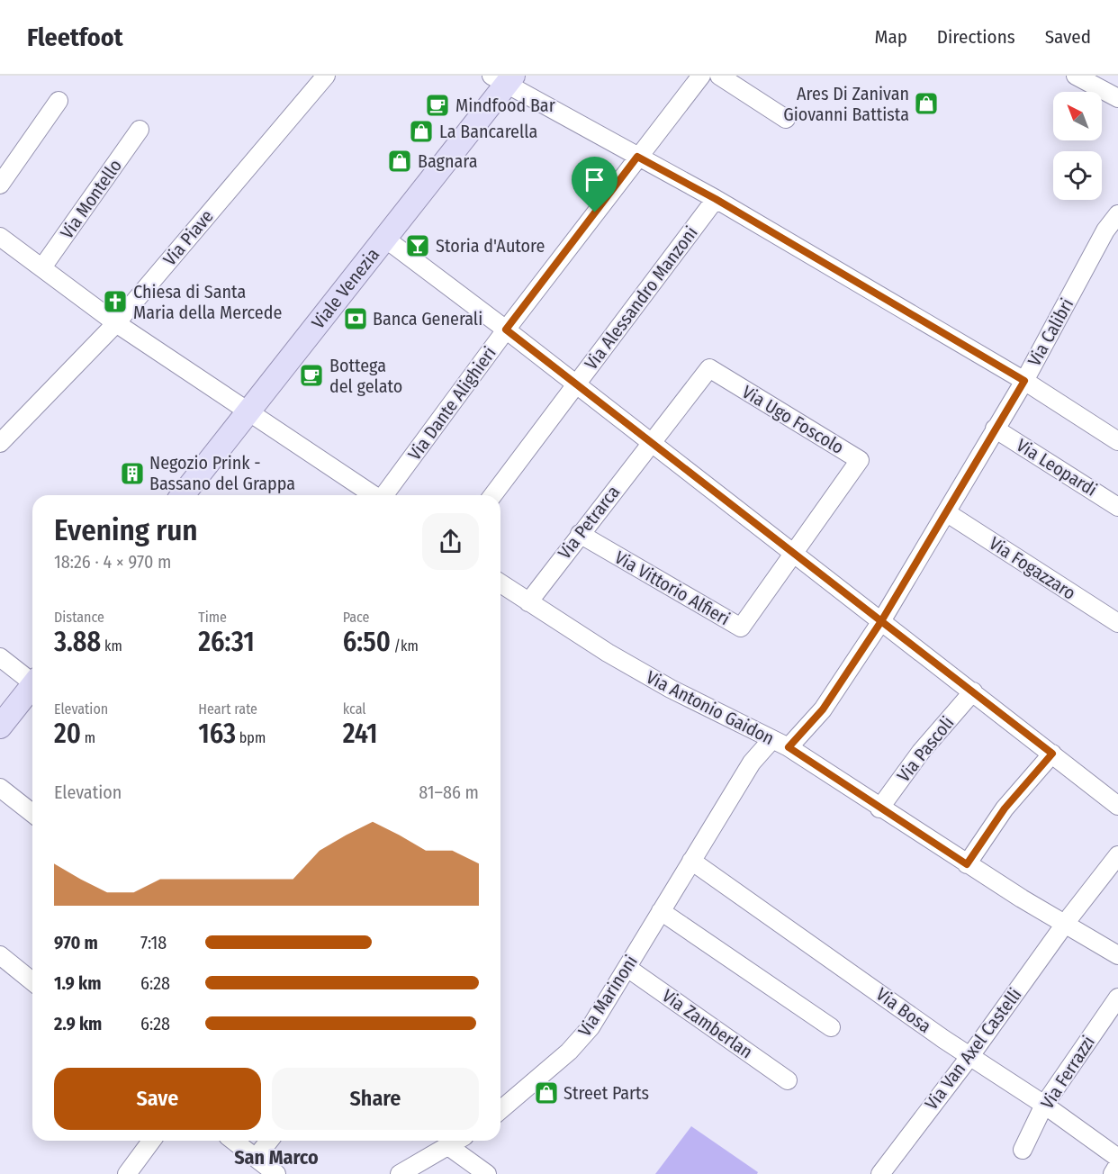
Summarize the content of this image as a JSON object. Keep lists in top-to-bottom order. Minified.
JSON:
{"streets":{"main road":["Viale Venezia"],"street":["Via Montello","Via Piave","Via Alessandro Manzoni","Via Calibri","Via Dante Alighieri","Via Ugo Foscolo","Via Leopardi","Via Petrarca","Via Fogazzaro","Via Vittorio Alfieri","Via Antonio Gaidon","Via Pascoli","Via Marinoni","Via Bosa","Via Zamberlan","Via Van Axel Castelli","Via Ferrazzi"]},"crossings":[["Via Calibri","Via Leopardi"],["Via Calibri","Via Fogazzaro"],["Via Calibri","Via Antonio Gaidon"],["Via Ugo Foscolo","Via Petrarca"],["Via Ugo Foscolo","Via Vittorio Alfieri"],["Via Petrarca","Via Vittorio Alfieri"],["Via Petrarca","Via Antonio Gaidon"],["Via Antonio Gaidon","Via Pascoli"],["Via Antonio Gaidon","Via Marinoni"],["Via Antonio Gaidon","Via Van Axel Castelli"],["Via Marinoni","Via Bosa"],["Via Marinoni","Via Zamberlan"],["Via Bosa","Via Van Axel Castelli"],["Via Bosa","Via Ferrazzi"]],"districts":["San Marco"],"places":{"shop":["Ares Di Zanivan Giovanni Battista","La Bancarella","Bagnara","Street Parts"],"cafe":["Mindfood Bar","Bottega del gelato"],"bar":["Storia d'Autore"],"church":["Chiesa di Santa Maria della Mercede"],"bank":["Banca Generali"],"building":["Negozio Prink - Bassano del Grappa"]},"north":"top left","page":{"header":"Fleetfoot","nav":["Map","Directions","Saved"],"heading":["Evening run","18:26 · 4 × 970 m"],"stats":[["Distance","3.88 km"],["Time","26:31"],["Pace","6:50 /km"],["Elevation","20 m"],["Heart rate","163 bpm"],["kcal","241"]],"chart":["Elevation","81–86 m"],"list":[{"name":"970 m","note":"7:18"},{"name":"1.9 km","note":"6:28"},{"name":"2.9 km","note":"6:28"}],"buttons":["Save","Share"]}}
